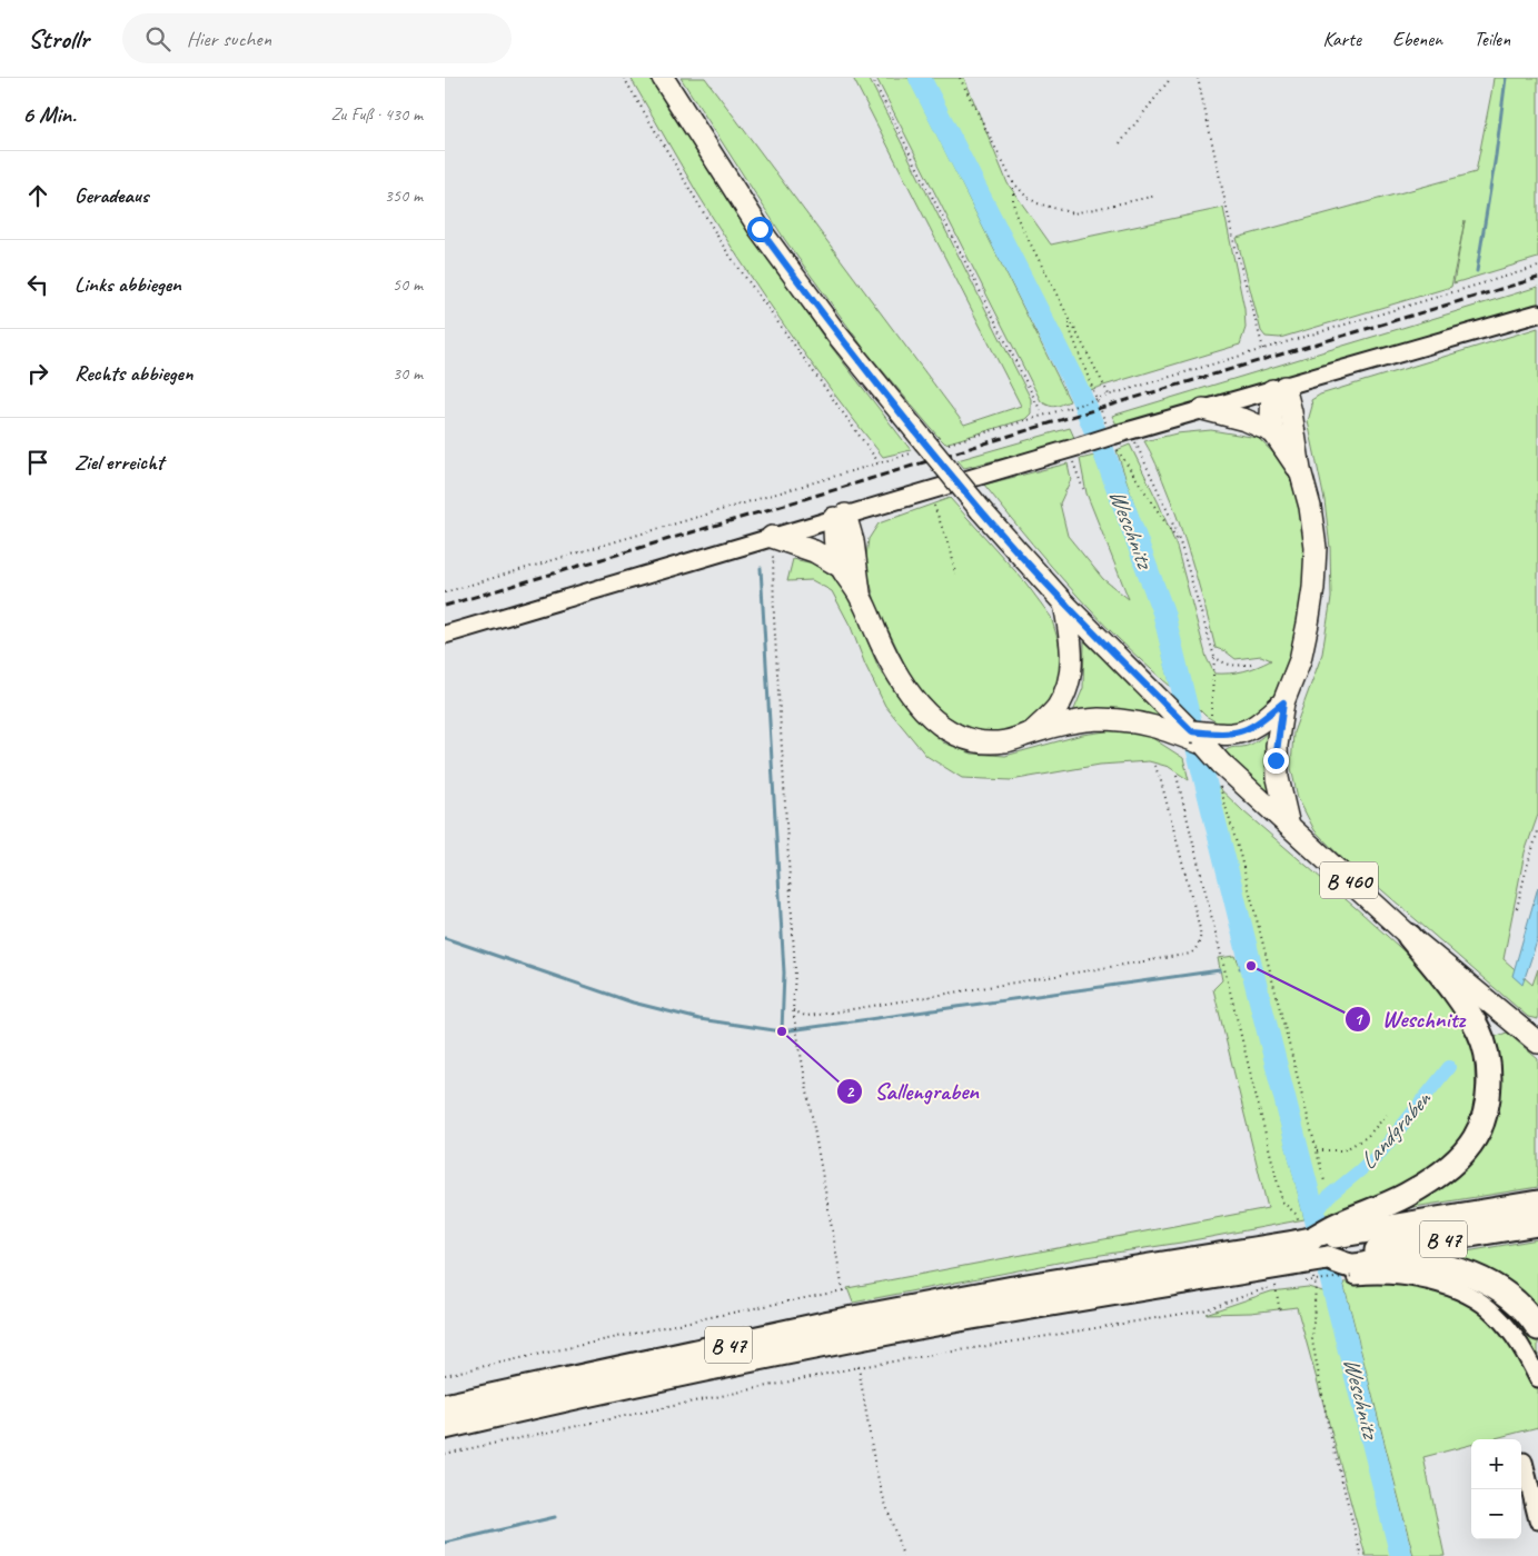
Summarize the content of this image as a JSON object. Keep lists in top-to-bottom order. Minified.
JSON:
{"streets":{"highway":["B 47"],"main road":["B 460"]},"water":["Weschnitz","Landgraben"],"places":["Weschnitz","Sallengraben"],"page":{"header":"Strollr","search":"Hier suchen","nav":["Karte","Ebenen","Teilen"],"heading":["6 Min.","Zu Fuß · 430 m"],"list":[["Geradeaus","350 m"],["Links abbiegen","50 m"],["Rechts abbiegen","30 m"],"Ziel erreicht"],"map_buttons":["+","−"]}}
